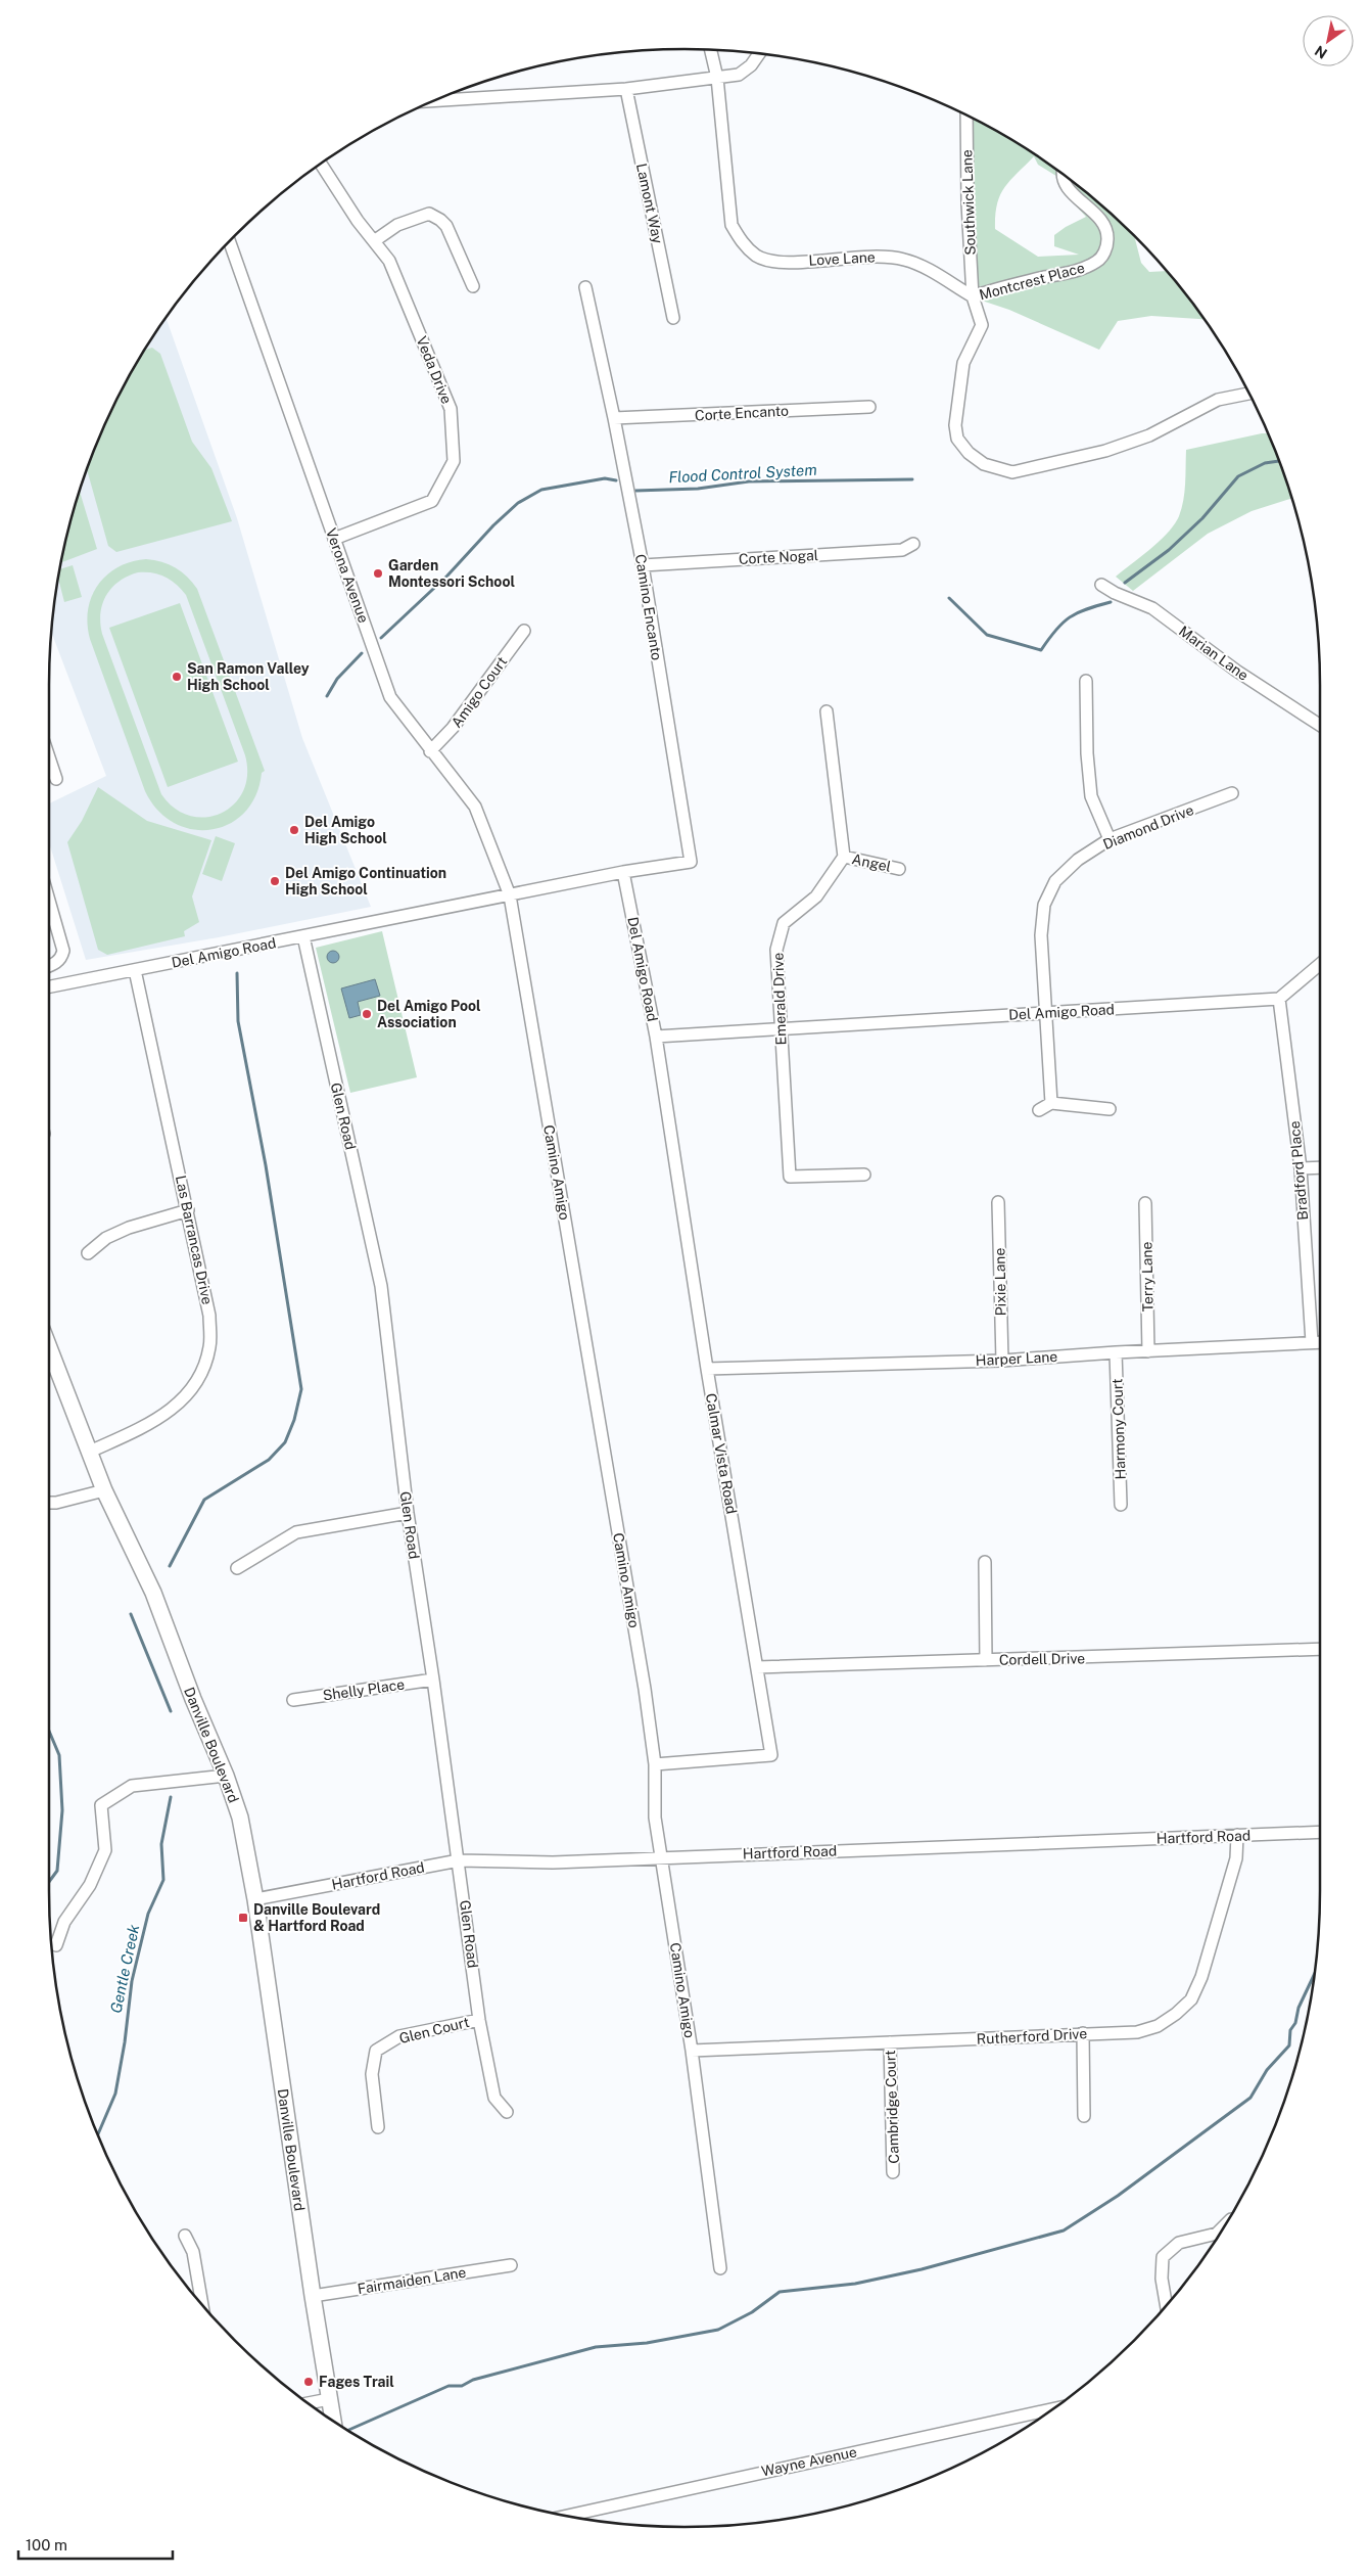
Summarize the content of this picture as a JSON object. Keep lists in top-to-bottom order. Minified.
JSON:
{"streets":{"main road":["Danville Boulevard"],"street":["Southwick Lane","Lamont Way","Love Lane","Montcrest Place","Veda Drive","Corte Encanto","Corte Nogal","Verona Avenue","Camino Encanto","Marian Lane","Amigo Court","Diamond Drive","Angel","Del Amigo Road","Emerald Drive","Glen Road","Bradford Place","Camino Amigo","Las Barrancas Drive","Terry Lane","Pixie Lane","Harper Lane","Harmony Court","Calmar Vista Road","Cordell Drive","Shelly Place","Hartford Road","Glen Court","Rutherford Drive","Cambridge Court","Fairmaiden Lane","Wayne Avenue"]},"crossings":[["Southwick Lane","Love Lane"],["Southwick Lane","Montcrest Place"],["Love Lane","Montcrest Place"],["Veda Drive","Verona Avenue"],["Corte Encanto","Camino Encanto"],["Corte Nogal","Camino Encanto"],["Verona Avenue","Amigo Court"],["Verona Avenue","Del Amigo Road"],["Verona Avenue","Camino Amigo"],["Camino Encanto","Del Amigo Road"],["Diamond Drive","Del Amigo Road"],["Angel","Emerald Drive"],["Del Amigo Road","Emerald Drive"],["Del Amigo Road","Glen Road"],["Del Amigo Road","Bradford Place"],["Del Amigo Road","Camino Amigo"],["Del Amigo Road","Las Barrancas Drive"],["Del Amigo Road","Calmar Vista Road"],["Glen Road","Shelly Place"],["Glen Road","Hartford Road"],["Glen Road","Glen Court"],["Bradford Place","Harper Lane"],["Camino Amigo","Calmar Vista Road"],["Camino Amigo","Hartford Road"],["Camino Amigo","Rutherford Drive"],["Las Barrancas Drive","Danville Boulevard"],["Terry Lane","Harper Lane"],["Pixie Lane","Harper Lane"],["Harper Lane","Harmony Court"],["Harper Lane","Calmar Vista Road"],["Calmar Vista Road","Cordell Drive"],["Danville Boulevard","Hartford Road"],["Danville Boulevard","Fairmaiden Lane"],["Hartford Road","Rutherford Drive"],["Rutherford Drive","Cambridge Court"]],"water":["Flood Control System","Gentle Creek"],"places":{"other":["Garden Montessori School","San Ramon Valley High School","Del Amigo High School","Del Amigo Continuation High School","Del Amigo Pool Association","Fages Trail"],"transit":["Danville Boulevard & Hartford Road"]},"scale_bar":"100 m","north":"bottom left"}
